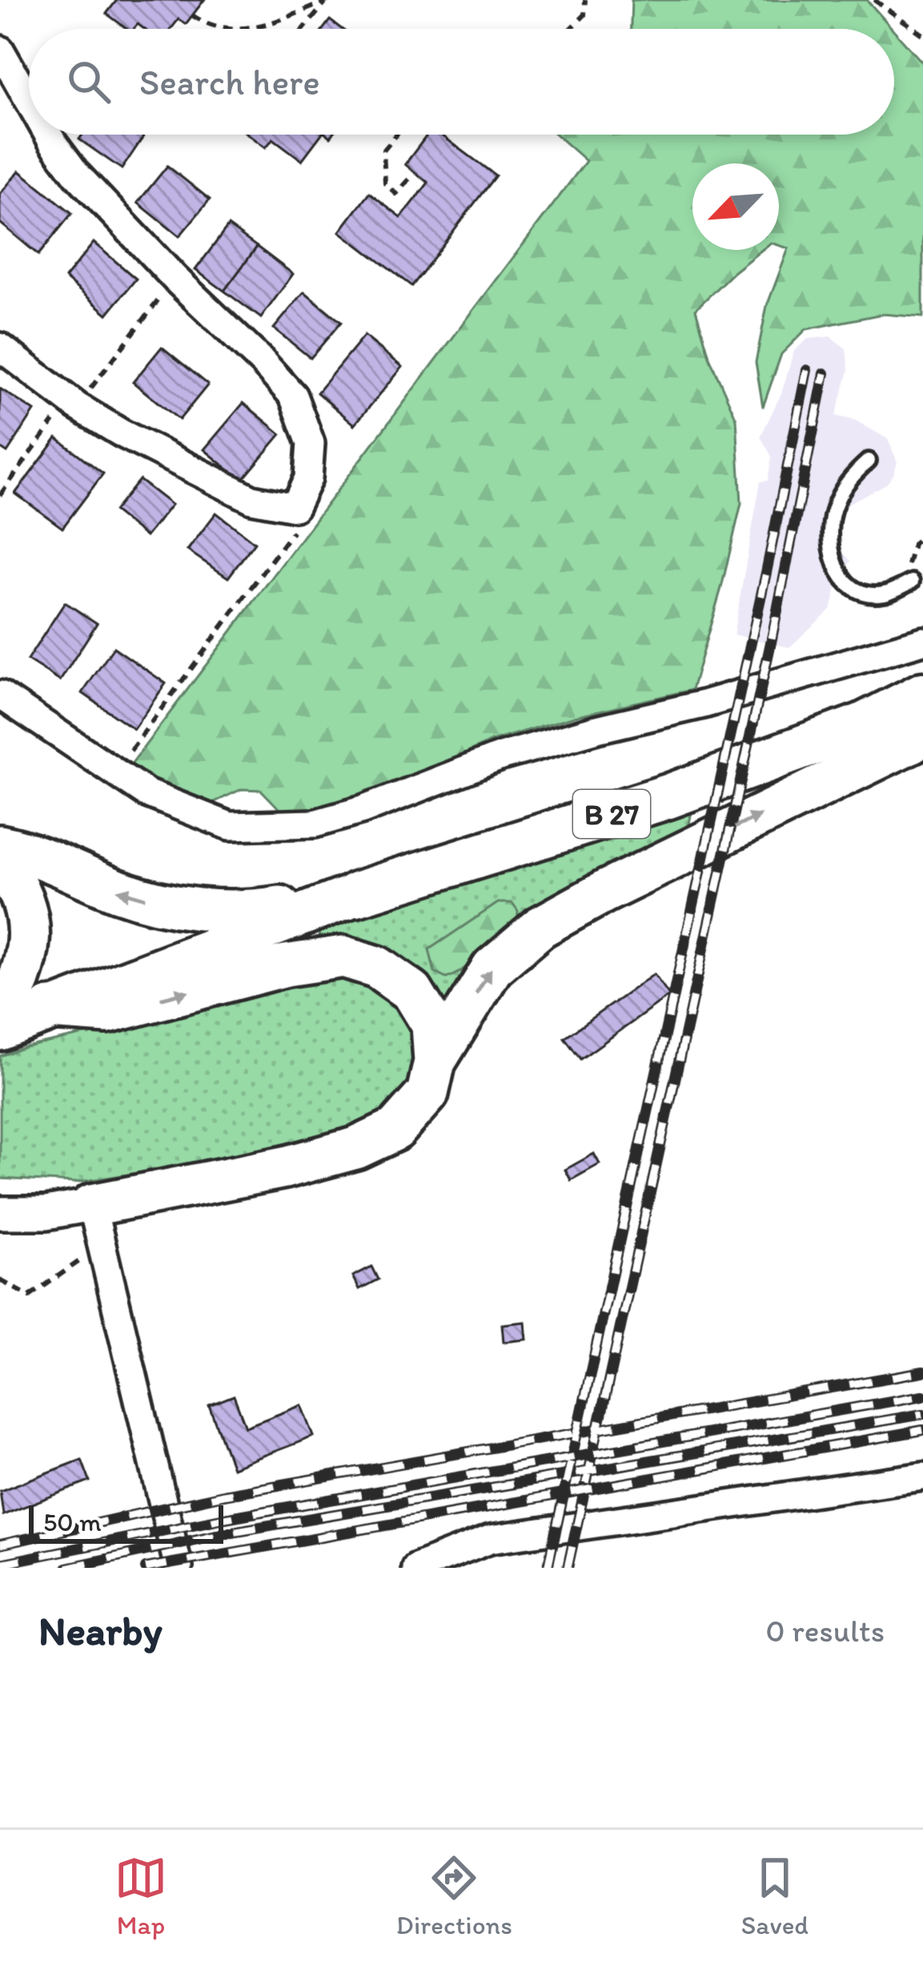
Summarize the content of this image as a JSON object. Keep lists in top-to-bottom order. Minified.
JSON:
{"streets":{"highway":["B 27"]},"scale_bar":"50 m","north":"bottom left","page":{"search":"Search here","scale":"50 m","heading":["Nearby","0 results"],"nav":["Map","Directions","Saved"]}}
